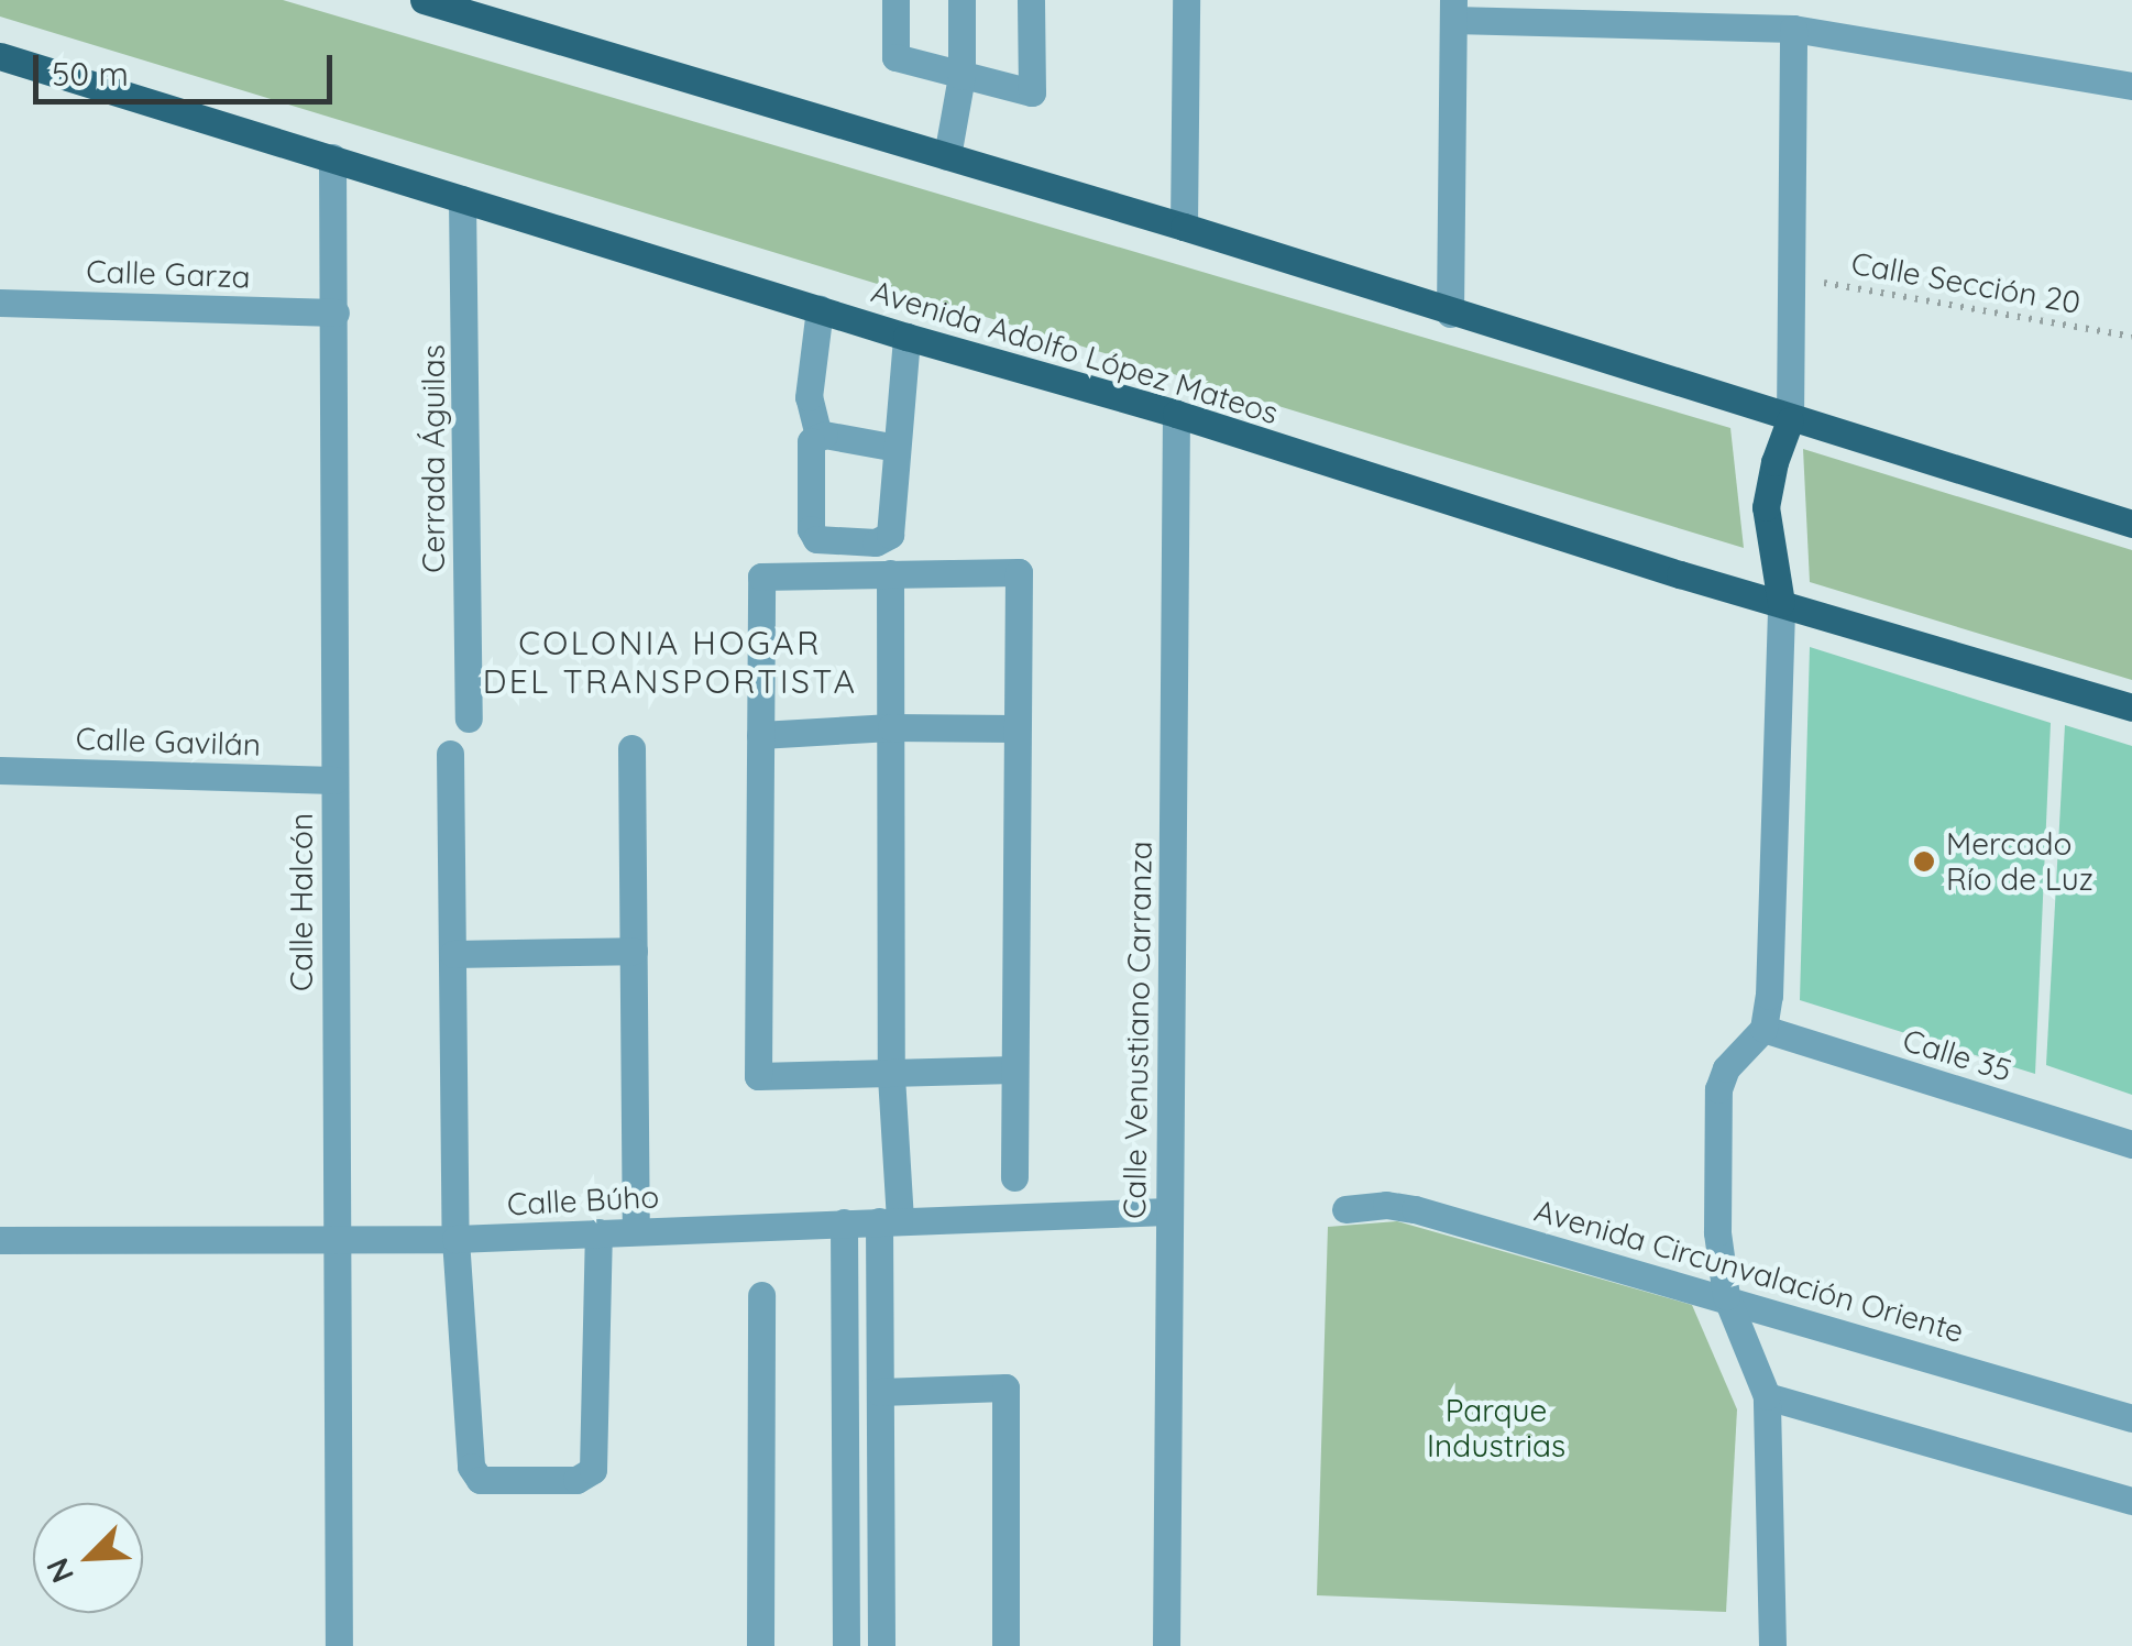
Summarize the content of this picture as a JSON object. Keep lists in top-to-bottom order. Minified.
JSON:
{"streets":{"main road":["Avenida Adolfo López Mateos"],"street":["Calle Garza","Cerrada Águilas","Calle Gavilán","Calle Halcón","Calle Venustiano Carranza","Calle 35","Calle Búho","Avenida Circunvalación Oriente"],"path":["Calle Sección 20"]},"crossings":[["Calle Garza","Calle Halcón"],["Avenida Adolfo López Mateos","Cerrada Águilas"],["Avenida Adolfo López Mateos","Calle Halcón"],["Avenida Adolfo López Mateos","Calle Venustiano Carranza"],["Calle Gavilán","Calle Halcón"],["Calle Halcón","Calle Búho"],["Calle Venustiano Carranza","Calle Búho"]],"districts":["COLONIA HOGAR DEL TRANSPORTISTA"],"parks":["Parque Industrias"],"places":["Mercado Río de Luz"],"scale_bar":"50 m","north":"bottom left"}
